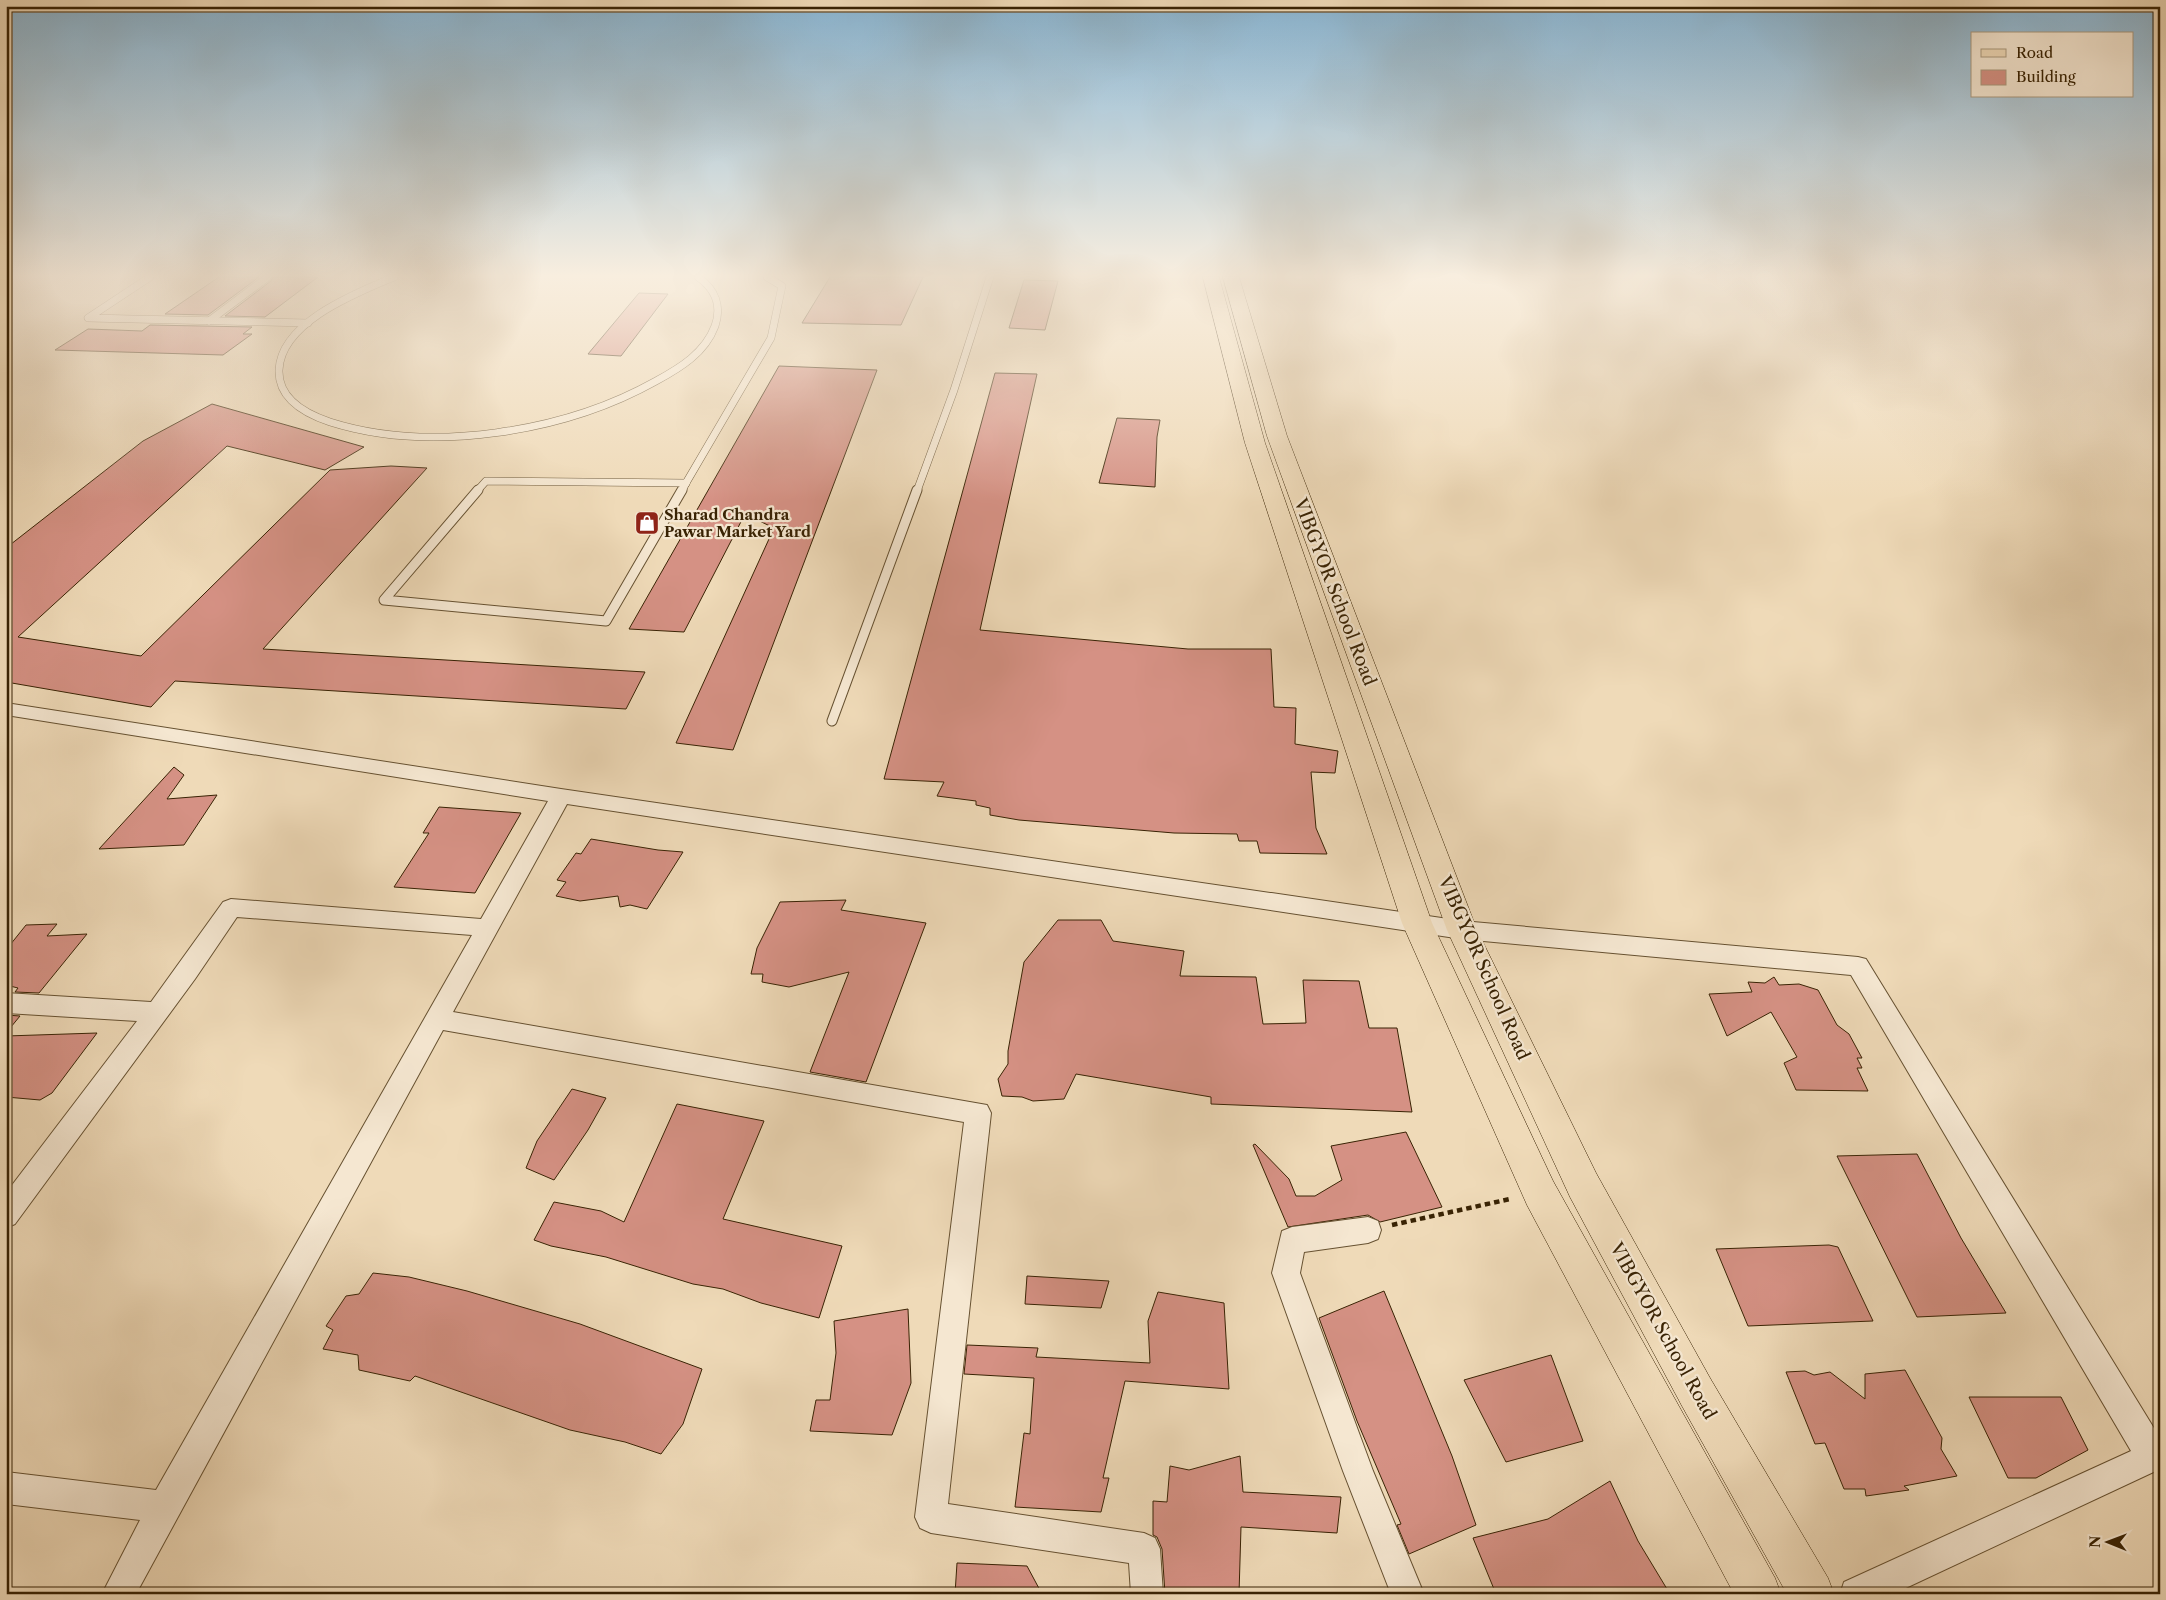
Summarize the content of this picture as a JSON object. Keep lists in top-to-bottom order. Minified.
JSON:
{"streets":{"main road":["VIBGYOR School Road"]},"places":{"shop":["Sharad Chandra Pawar Market Yard"]},"legend":["Road","Building"],"north":"left"}
